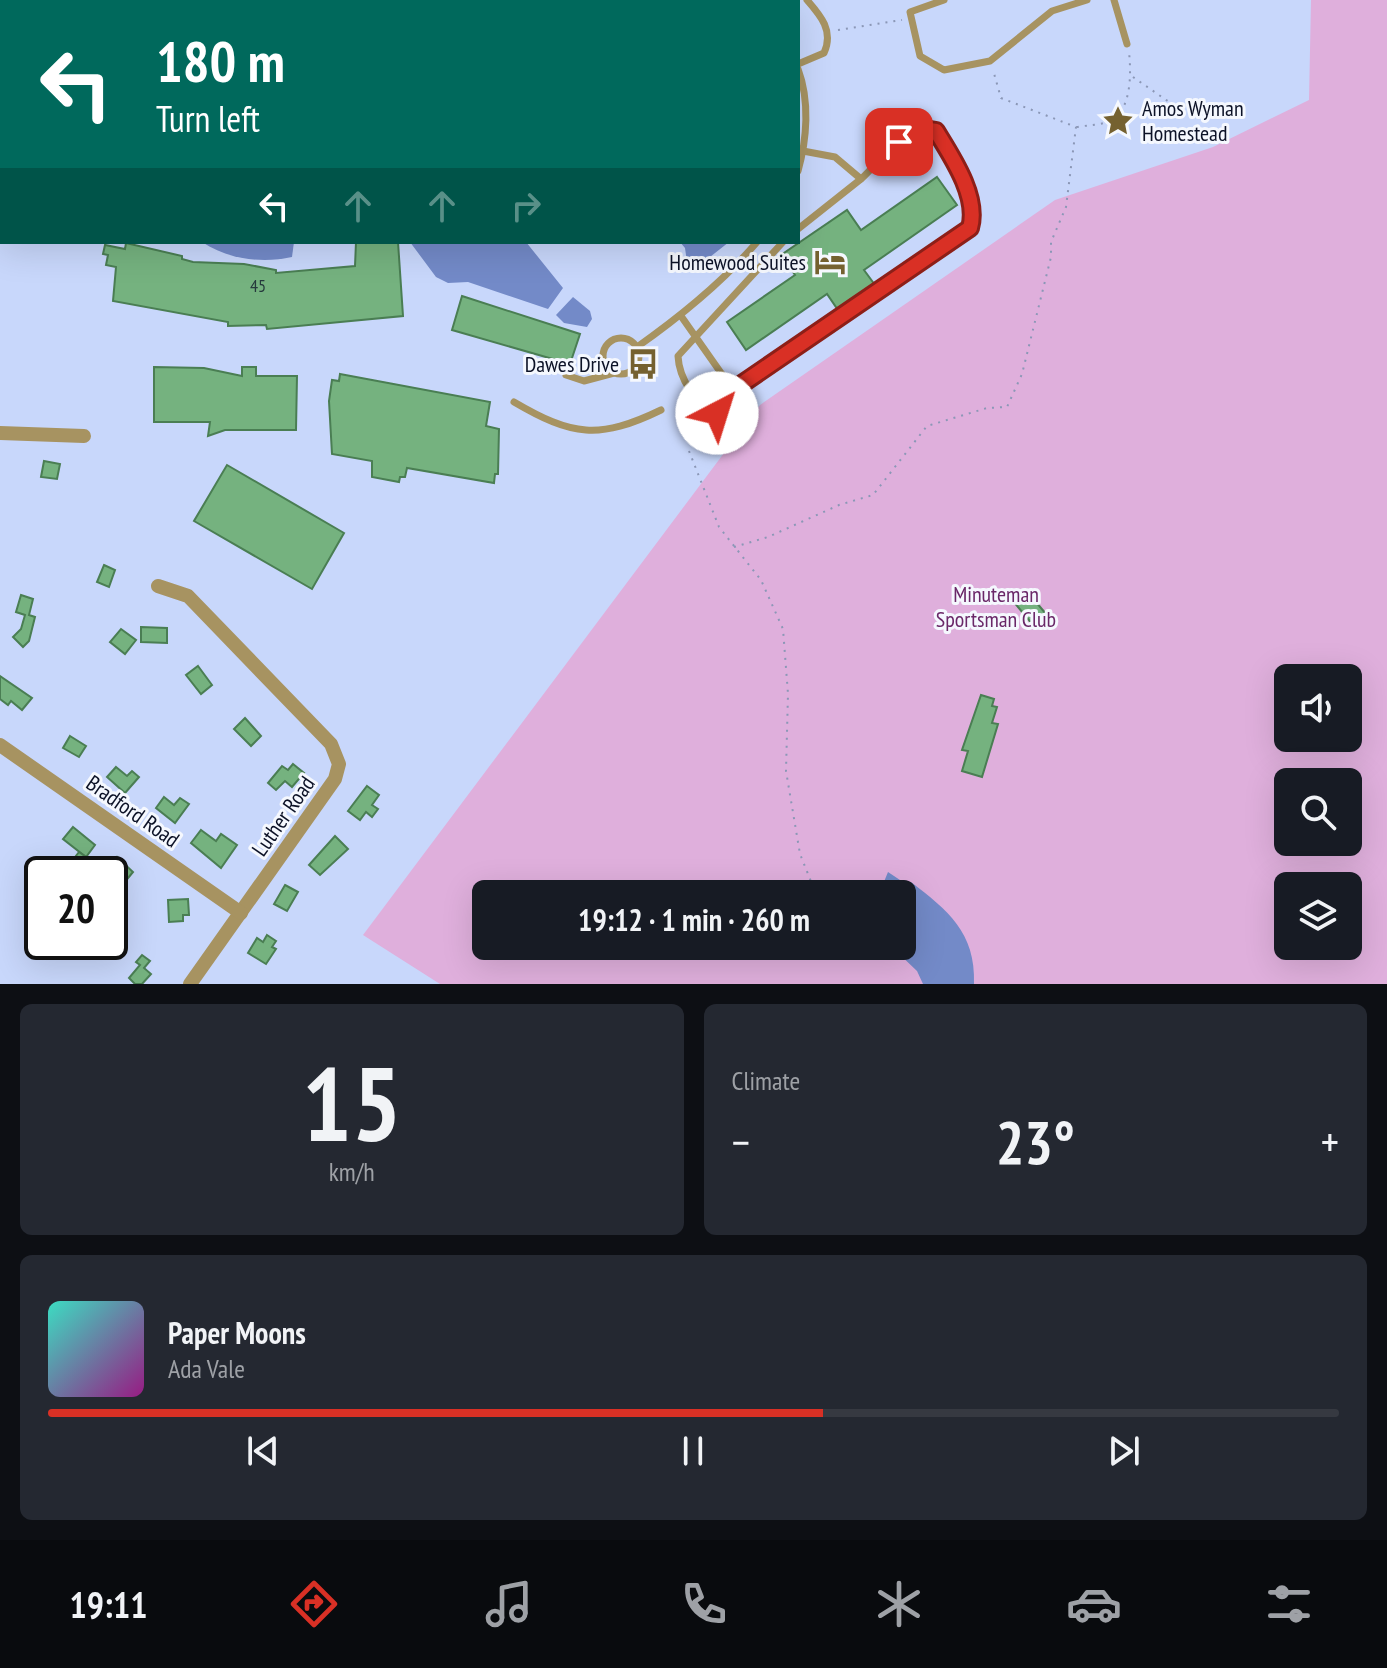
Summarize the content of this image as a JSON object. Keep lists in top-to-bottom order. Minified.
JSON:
{"streets":{"street":["Bradford Road","Luther Road"]},"crossings":[["Bradford Road","Luther Road"]],"parks":["Minuteman Sportsman Club"],"places":{"place":["Amos Wyman Homestead"],"hotel":["Homewood Suites"],"bus stop":["Dawes Drive"]},"house_numbers":["45"],"page":{"turn":["180 m","Turn left"],"limit":"20","trip":"19:12 · 1 min · 260 m","tile":[["15","km/h"],"Climate"],"heat":["−","23°","+"],"song":["Paper Moons","Ada Vale"],"tabs":"19:11"}}
